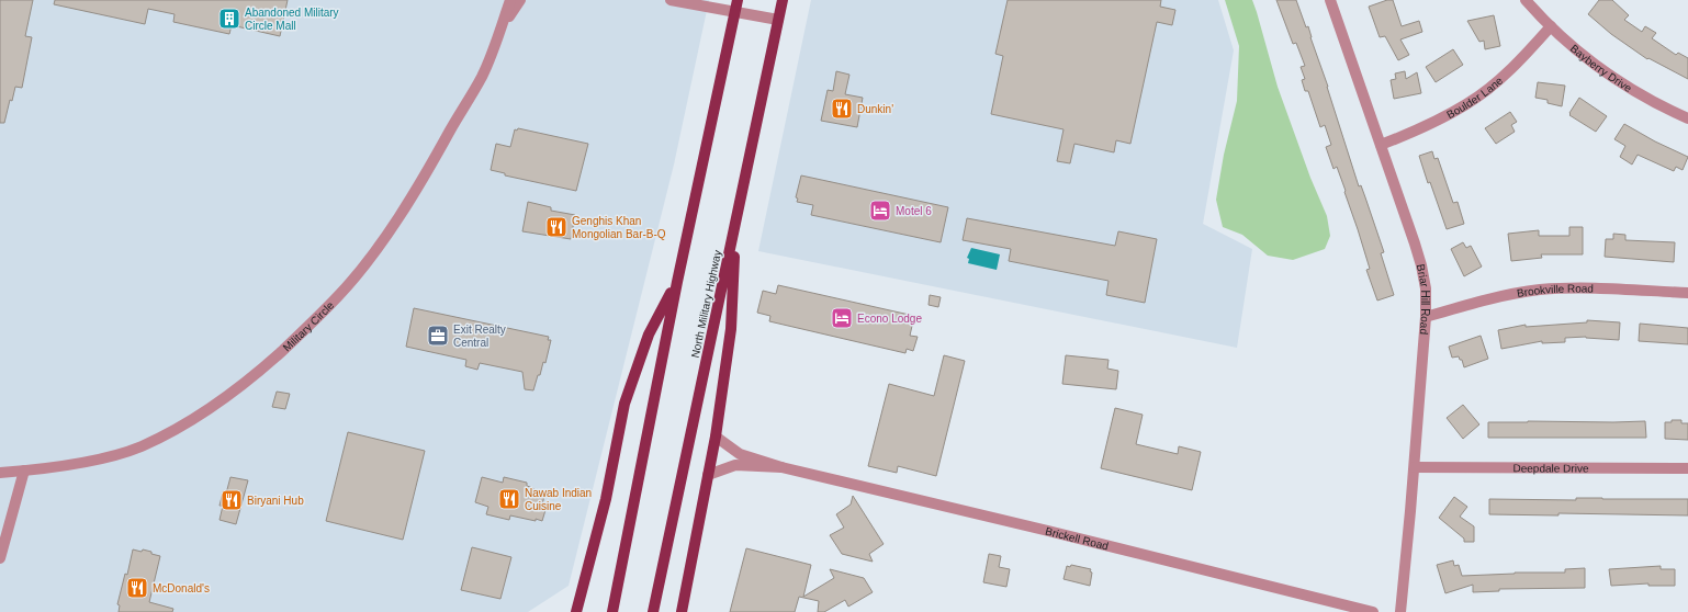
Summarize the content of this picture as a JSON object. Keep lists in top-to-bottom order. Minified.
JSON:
{"streets":{"main road":["North Military Highway"],"street":["Bayberry Drive","Boulder Lane","Brookville Road","Briar Hill Road","Military Circle","Deepdale Drive","Brickell Road"]},"crossings":[["Bayberry Drive","Boulder Lane"],["Boulder Lane","Briar Hill Road"],["Brookville Road","Briar Hill Road"],["Briar Hill Road","Deepdale Drive"]],"places":{"building":["Abandoned Military Circle Mall"],"restaurant":["Dunkin'","Genghis Khan Mongolian Bar-B-Q","Nawab Indian Cuisine","Biryani Hub","McDonald's"],"hotel":["Motel 6","Econo Lodge"],"office":["Exit Realty Central"]}}
